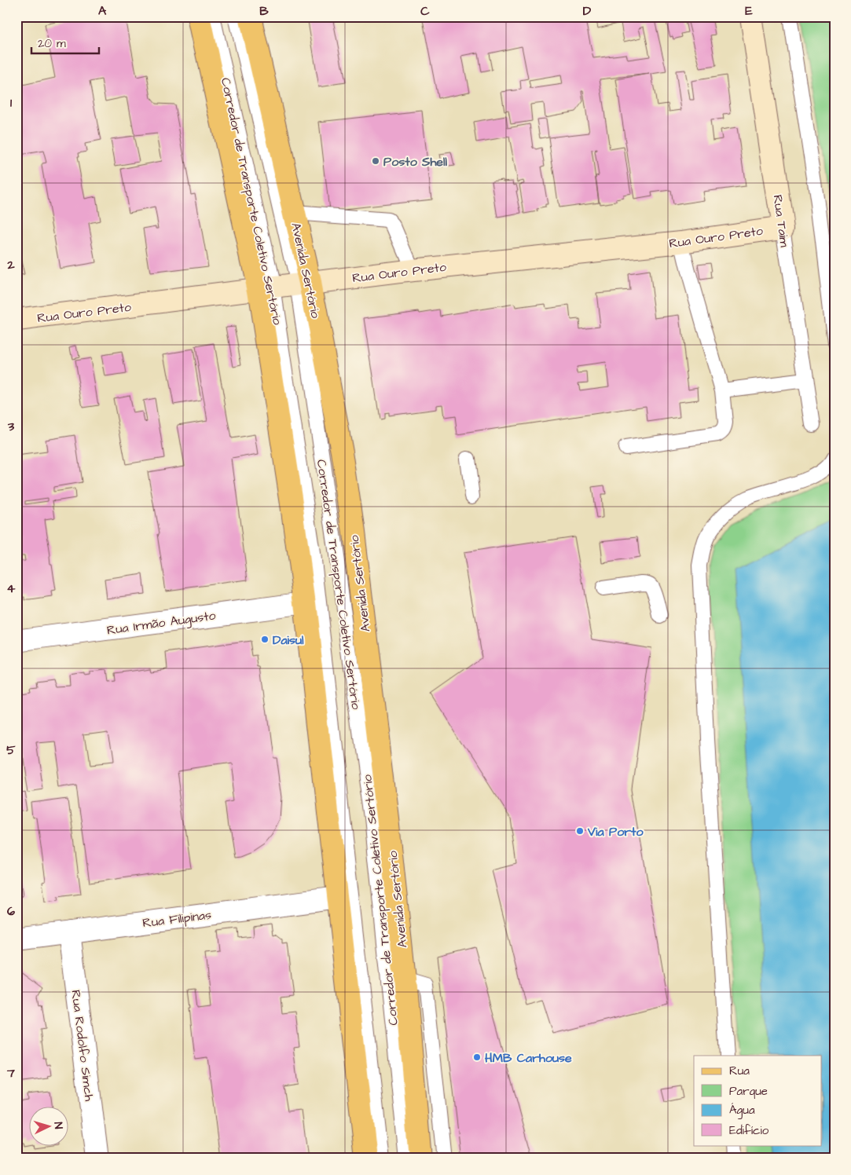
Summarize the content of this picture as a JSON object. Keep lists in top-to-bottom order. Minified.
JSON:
{"streets":{"main road":["Avenida Sertório"],"street":["Rua Taim","Rua Ouro Preto","Rua Irmão Augusto","Rua Filipinas","Rua Rodolfo Simch"],"lane":["Corredor de Transporte Coletivo Sertório"]},"crossings":[["Corredor de Transporte Coletivo Sertório","Rua Ouro Preto"],["Corredor de Transporte Coletivo Sertório","Avenida Sertório"],["Rua Taim","Rua Ouro Preto"],["Rua Ouro Preto","Avenida Sertório"],["Rua Filipinas","Rua Rodolfo Simch"]],"places":["Posto Shell","Daisul","Via Porto","HMB Carhouse"],"legend":["Rua","Parque","Água","Edifício"],"scale_bar":"20 m","north":"right","grid":{"columns":["A","B","C","D","E"],"rows":["1","2","3","4","5","6","7"]}}
